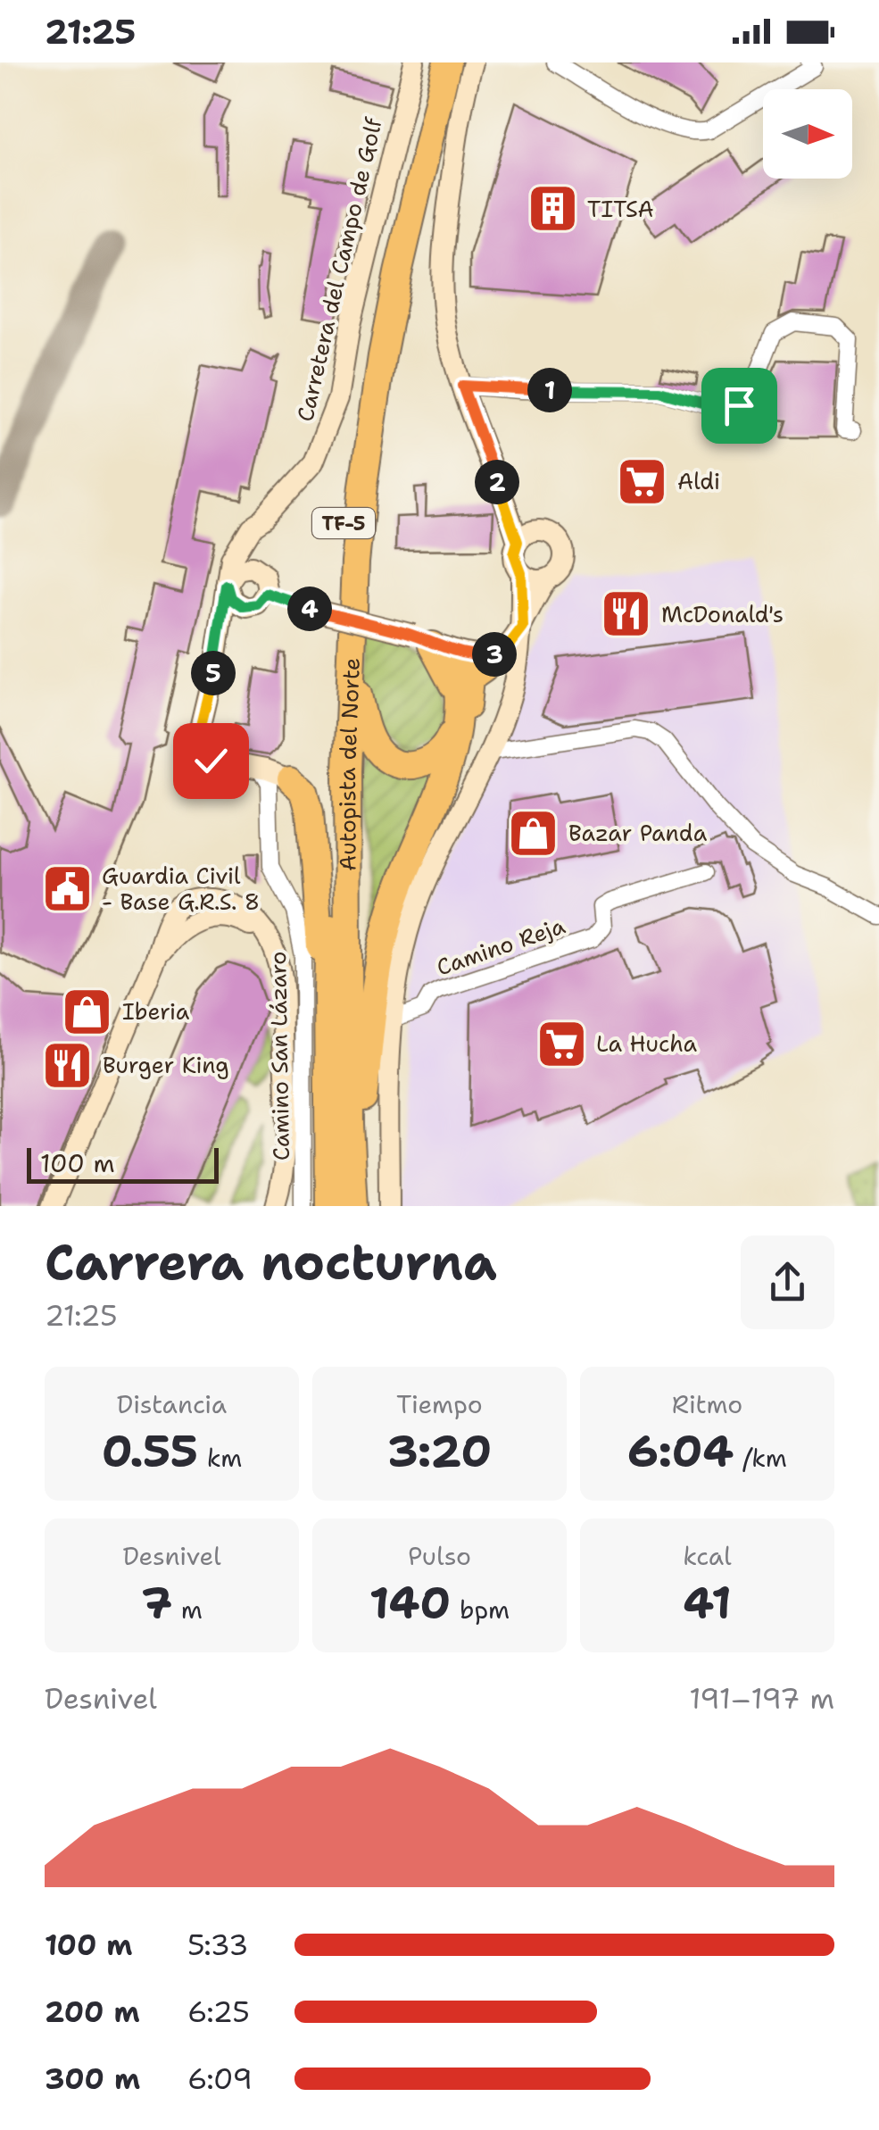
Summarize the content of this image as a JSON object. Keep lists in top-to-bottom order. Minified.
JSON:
{"streets":{"highway":["TF-5","Autopista del Norte"],"main road":["Carretera del Campo de Golf"],"street":["Camino Reja","Camino San Lázaro"]},"crossings":[["Carretera del Campo de Golf","Camino San Lázaro"]],"places":{"building":["TITSA"],"supermarket":["Aldi","La Hucha"],"restaurant":["McDonald's","Burger King"],"shop":["Bazar Panda","Iberia"],"public building":["Guardia Civil - Base G.R.S. 8"]},"scale_bar":"100 m","north":"right","page":{"status":"21:25","pins":["1","2","4","3","5"],"scale":"100 m","heading":["Carrera nocturna","21:25"],"stats":[["Distancia","0.55 km"],["Tiempo","3:20"],["Ritmo","6:04 /km"],["Desnivel","7 m"],["Pulso","140 bpm"],["kcal","41"]],"chart":["Desnivel","191–197 m"],"list":[{"name":"100 m","note":"5:33"},{"name":"200 m","note":"6:25"},{"name":"300 m","note":"6:09"}]}}
